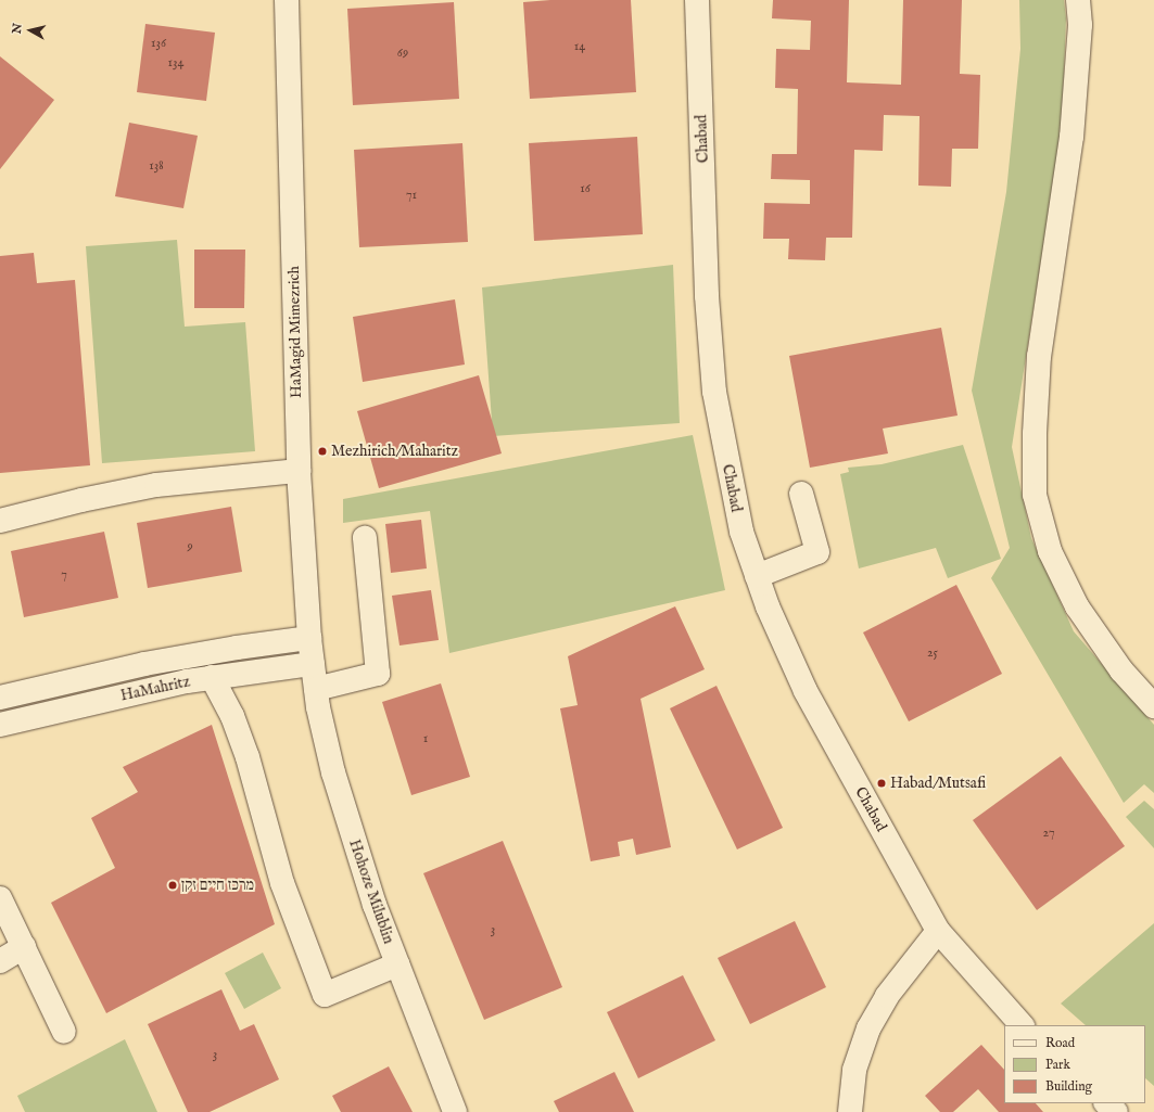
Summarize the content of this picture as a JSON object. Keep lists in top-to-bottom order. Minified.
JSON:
{"streets":{"street":["Chabad","HaMagid Mimezrich","HaMahritz","Hohoze Milublin"]},"crossings":[["HaMagid Mimezrich","HaMahritz"],["HaMagid Mimezrich","Hohoze Milublin"],["HaMahritz","Hohoze Milublin"]],"places":["Mezhirich/Maharitz","Habad/Mutsafi","מרכז חיים זקן"],"house_numbers":["136","14","69","134","138","16","71","9","7","25","1","27","3","3"],"legend":["Road","Park","Building"],"north":"left"}
